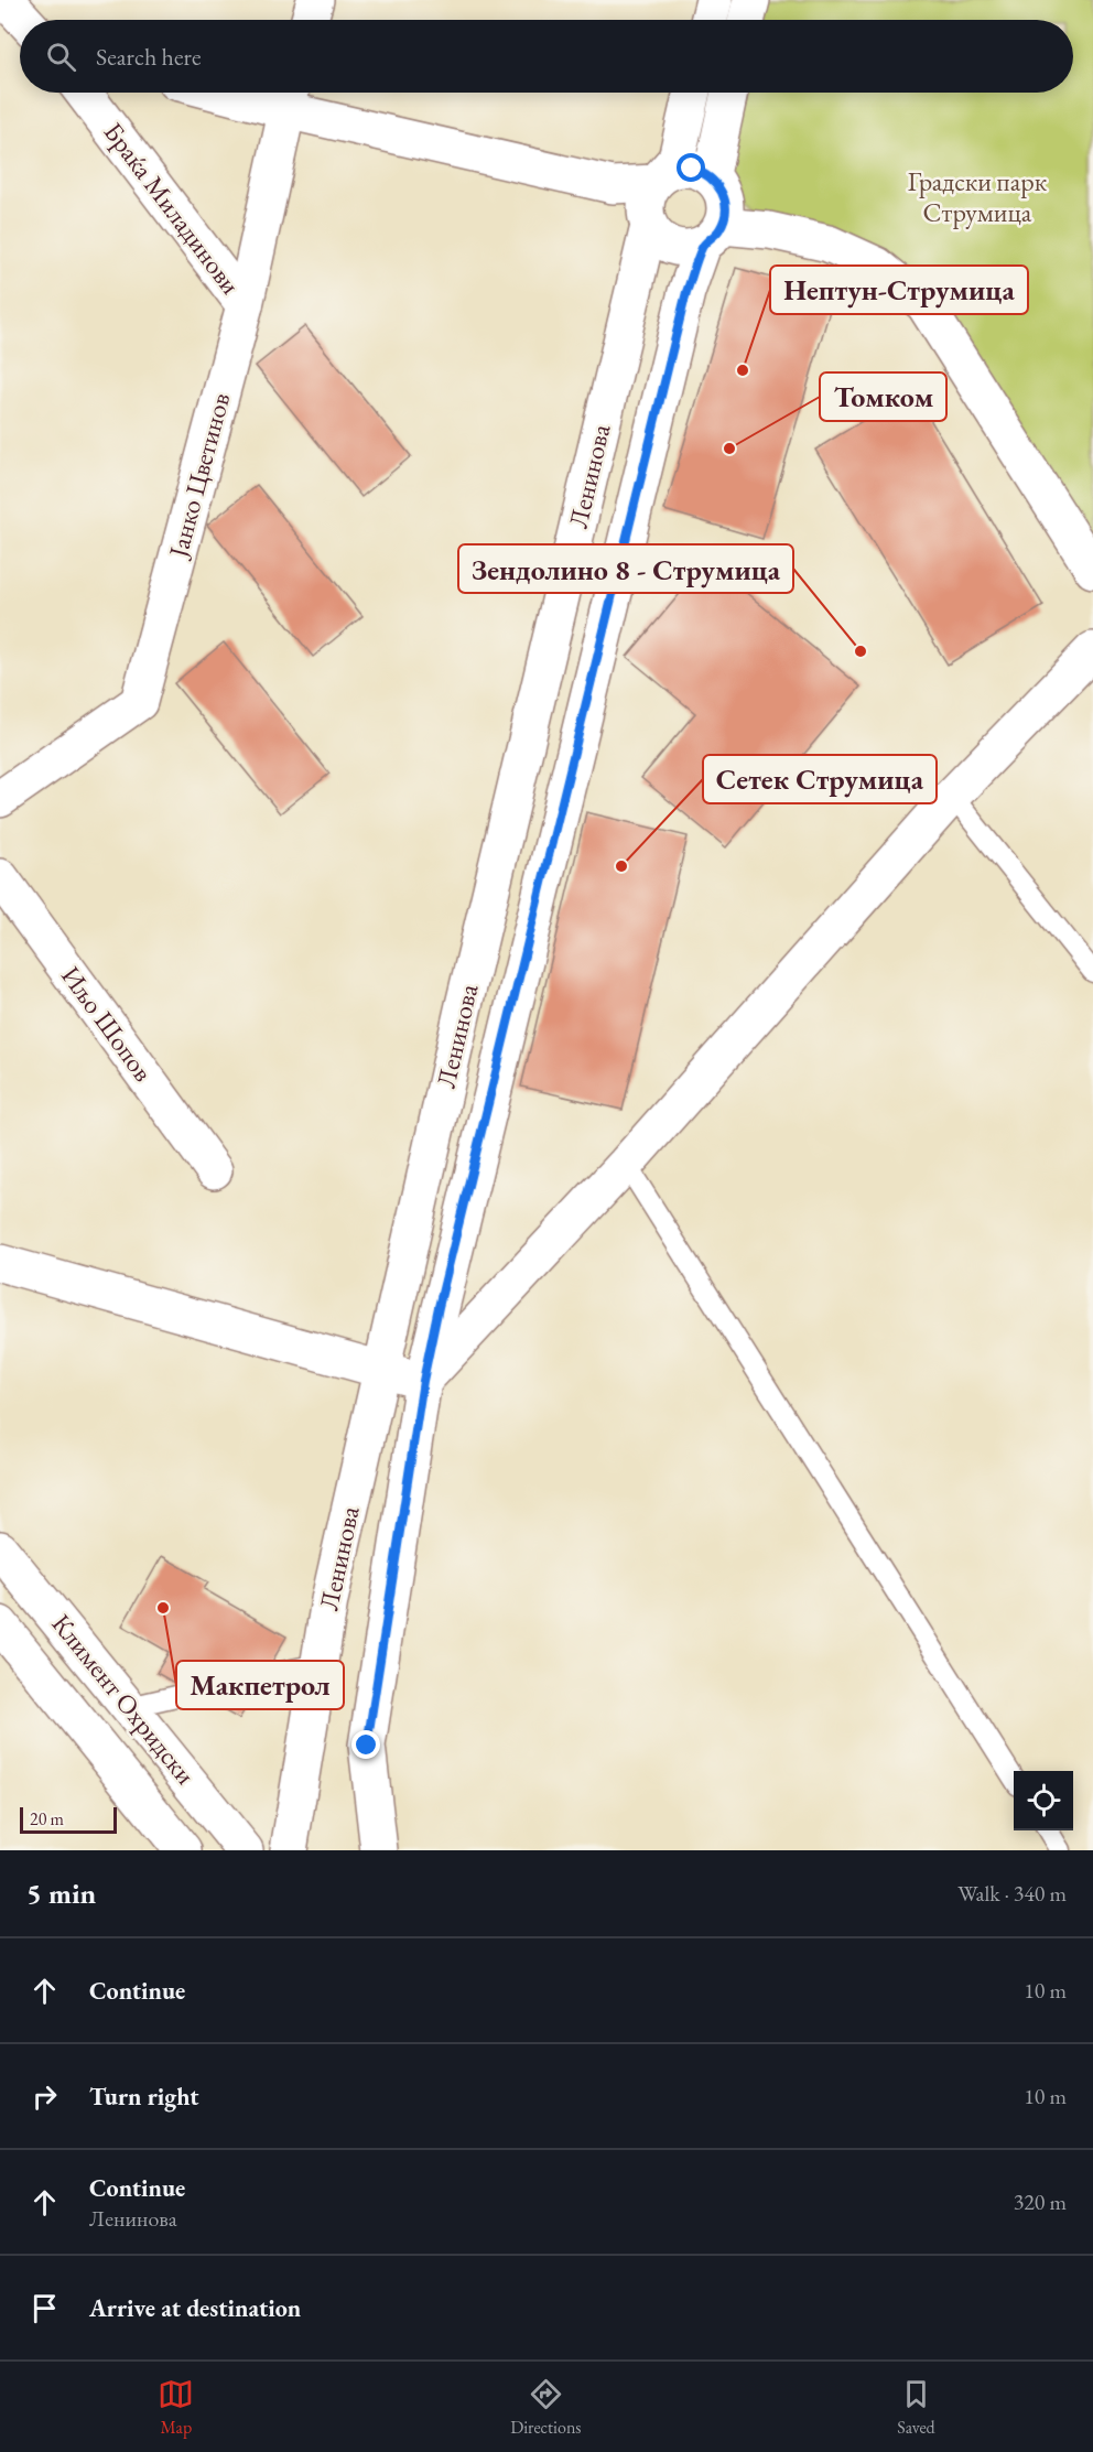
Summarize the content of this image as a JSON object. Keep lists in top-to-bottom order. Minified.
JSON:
{"streets":{"street":["Браќа Миладинови","Јанко Цветинов","Ленинова","Иљо Шопов","Климент Охридски"]},"crossings":[["Браќа Миладинови","Јанко Цветинов"]],"parks":["Градски парк Струмица"],"places":["Нептун-Струмица","Томком","Зендолино 8 - Струмица","Сетек Струмица","Макпетрол"],"scale_bar":"20 m","page":{"search":"Search here","scale":"20 m","heading":["5 min","Walk · 340 m"],"list":[["Continue","10 m"],["Turn right","10 m"],["Continue","Ленинова","320 m"],"Arrive at destination"],"nav":["Map","Directions","Saved"]}}
